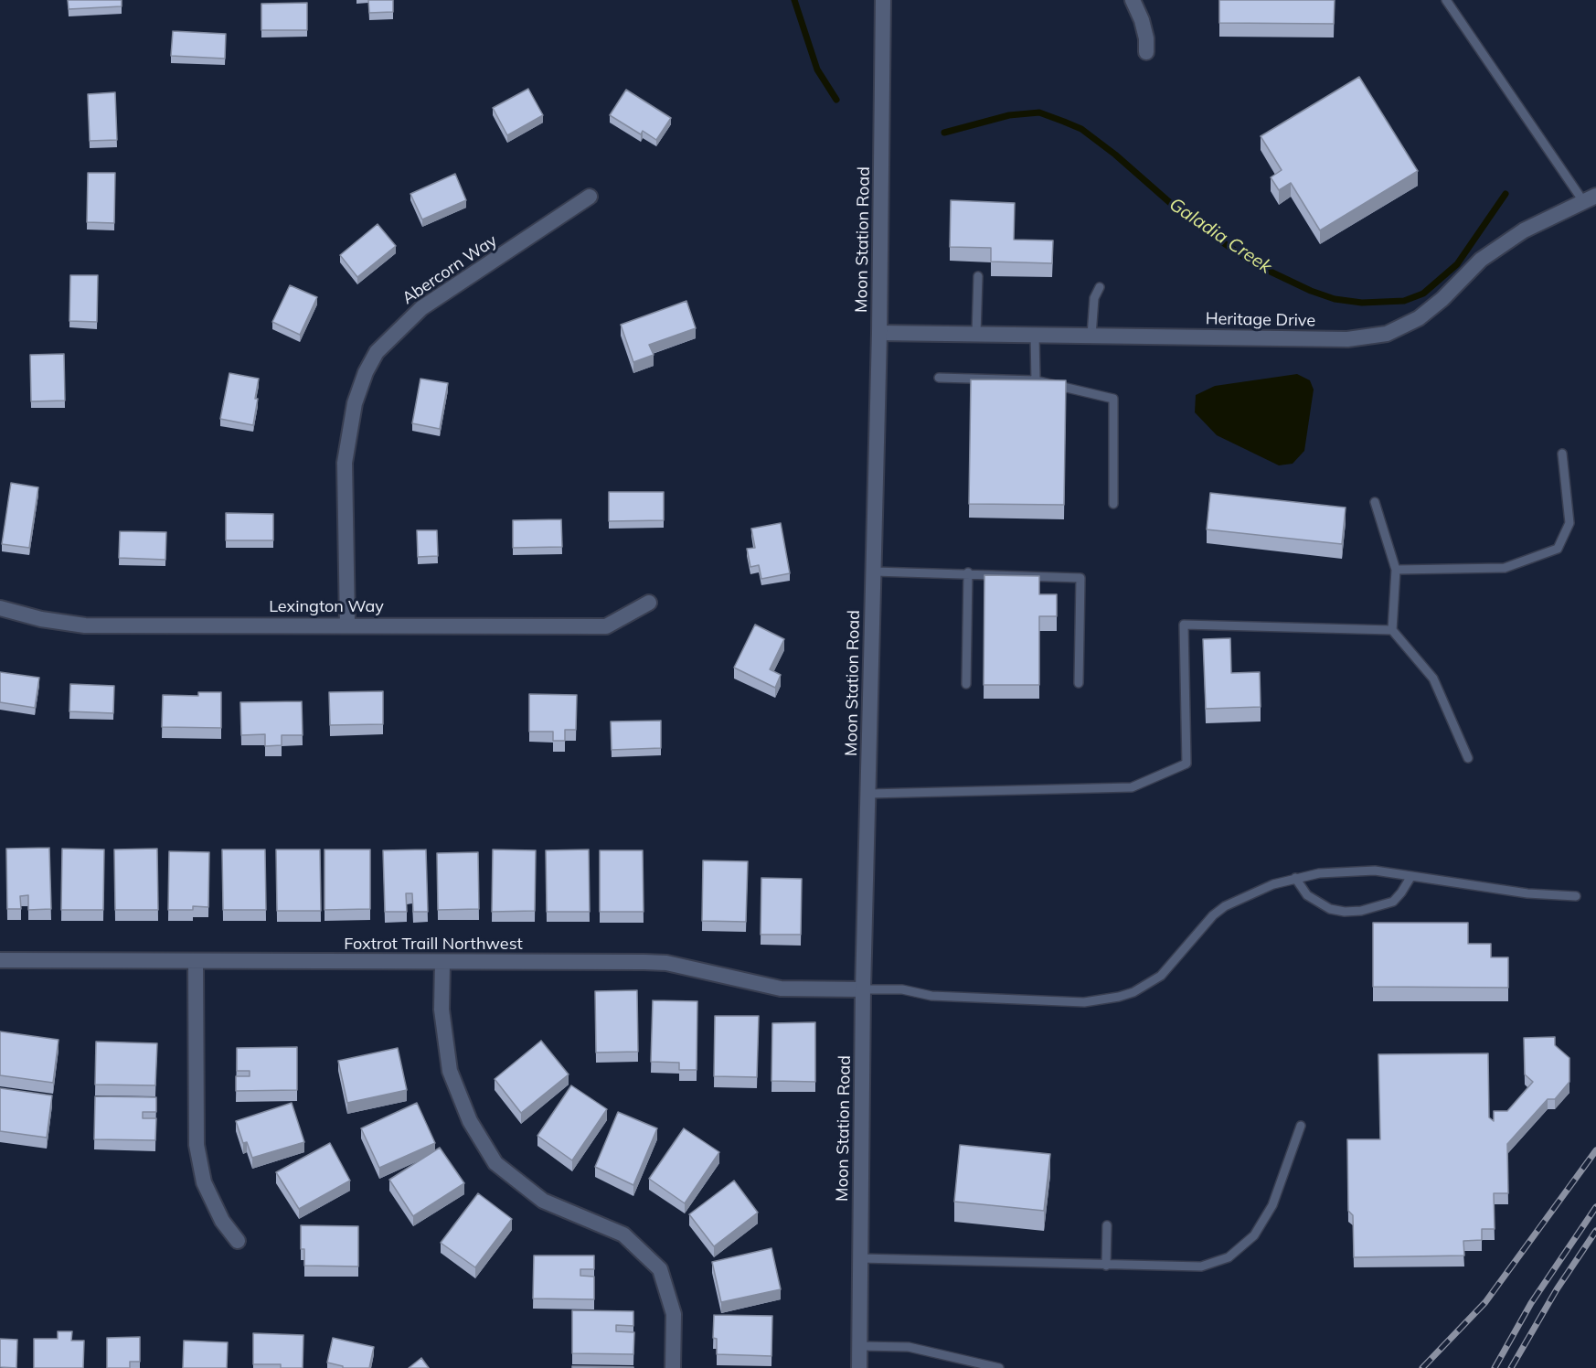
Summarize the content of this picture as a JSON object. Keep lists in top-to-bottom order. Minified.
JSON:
{"streets":{"street":["Moon Station Road","Abercorn Way","Heritage Drive","Lexington Way","Foxtrot Traill Northwest"]},"crossings":[["Moon Station Road","Heritage Drive"],["Moon Station Road","Foxtrot Traill Northwest"],["Abercorn Way","Lexington Way"]],"water":["Galadia Creek"]}
